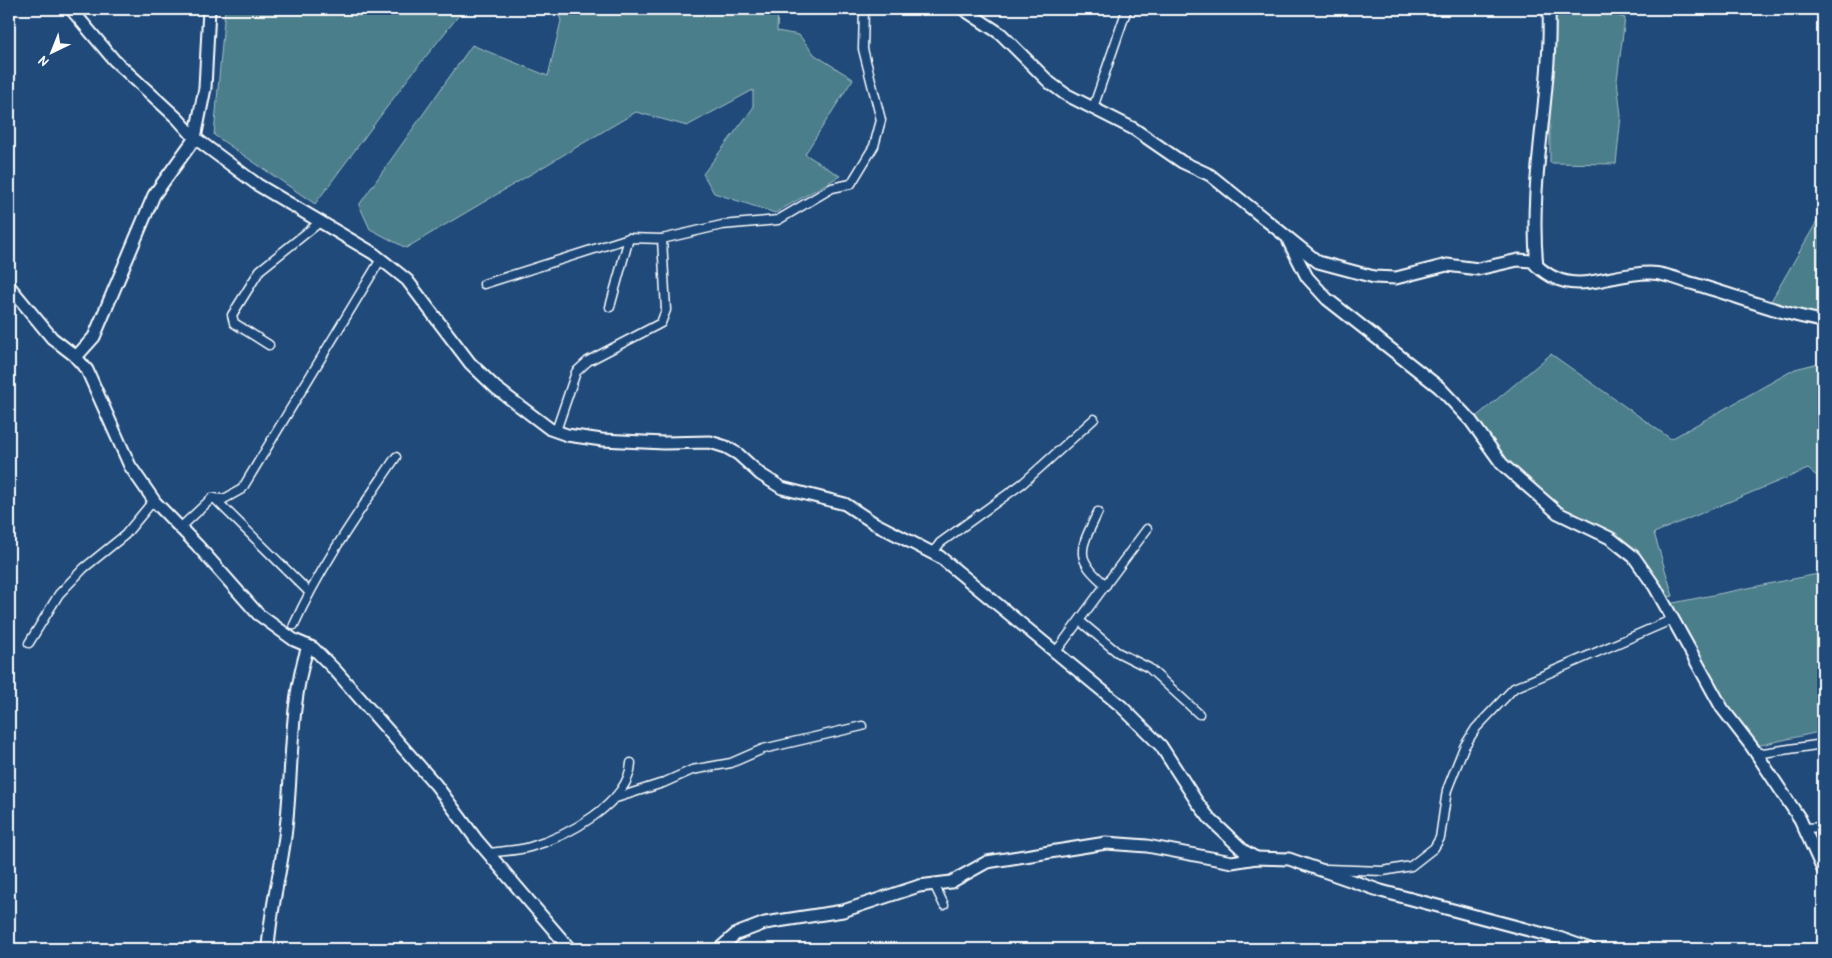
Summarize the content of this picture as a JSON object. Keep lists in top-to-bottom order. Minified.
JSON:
{"north":"bottom left"}
